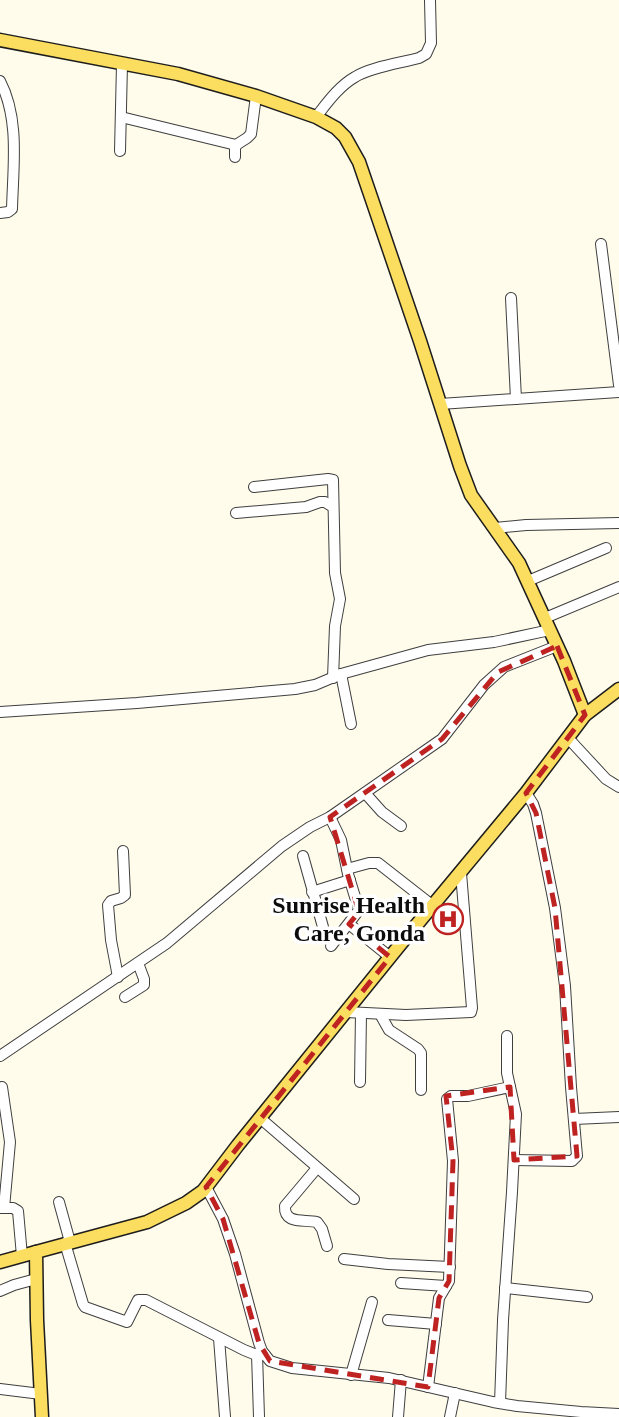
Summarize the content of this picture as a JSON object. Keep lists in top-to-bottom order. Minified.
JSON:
{"places":{"hospital":["Sunrise Health Care, Gonda"]}}
